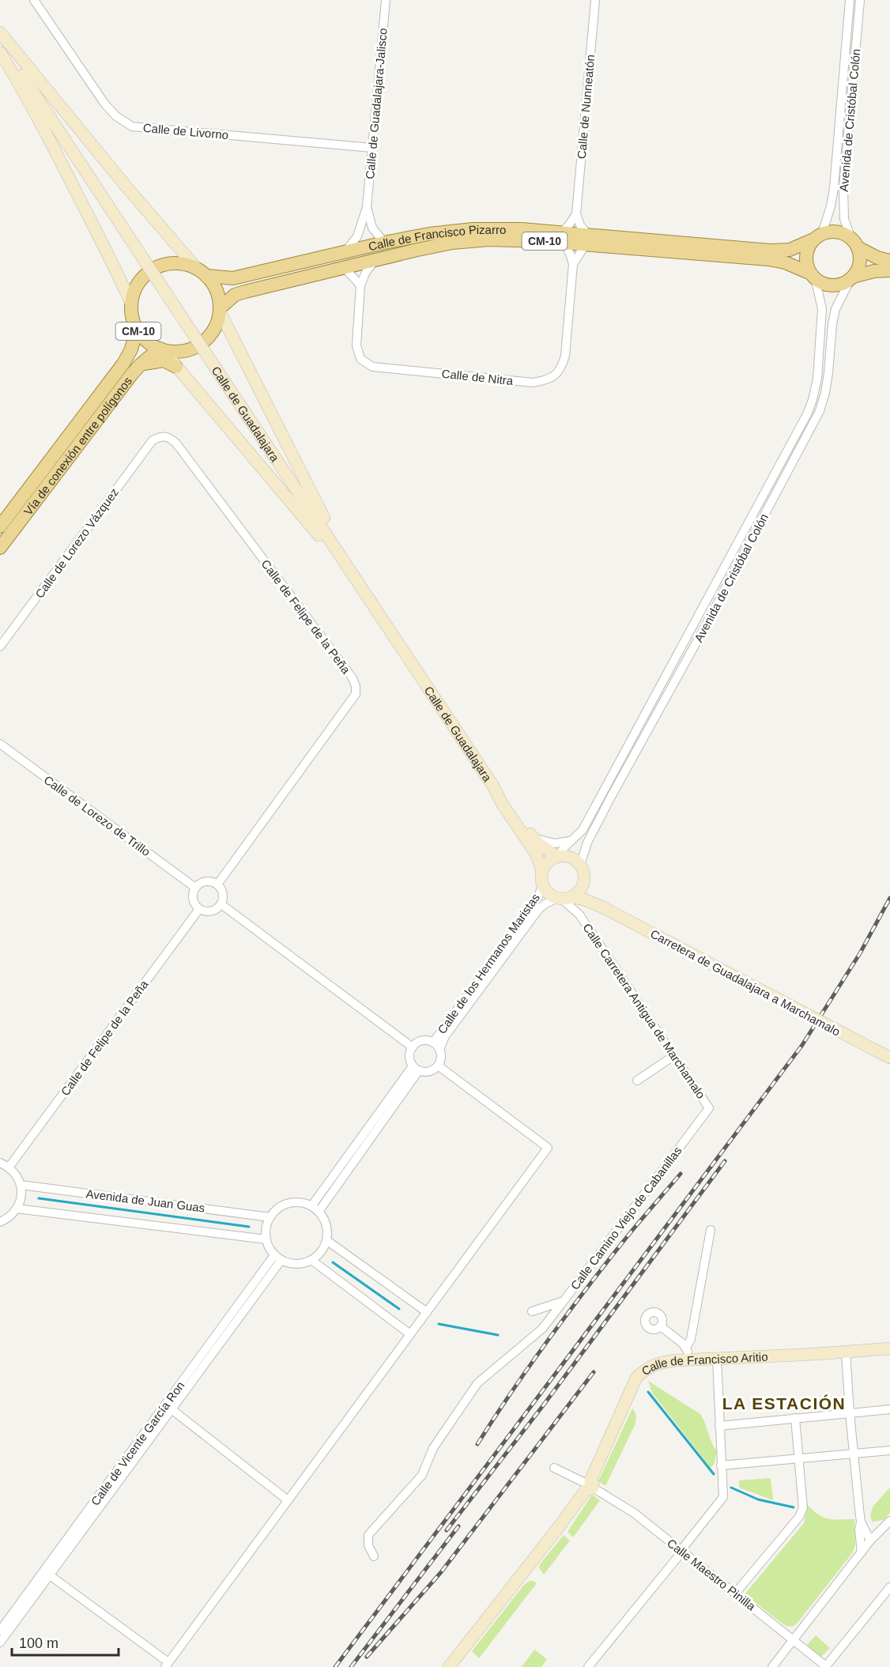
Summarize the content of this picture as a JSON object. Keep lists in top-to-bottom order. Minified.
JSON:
{"streets":{"main road":["Calle de Francisco Pizarro","CM-10","Calle de Guadalajara","Vía de conexión entre polígonos","Carretera de Guadalajara a Marchamalo","Calle de Francisco Aritio"],"street":["Calle de Guadalajara-Jalisco","Calle de Nunneatón","Avenida de Cristóbal Colón","Calle de Livorno","Calle de Nitra","Calle de Lorezo Vázquez","Calle de Felipe de la Peña","Calle de Lorezo de Trillo","Calle de los Hermanos Maristas","Calle Carretera Antigua de Marchamalo","Avenida de Juan Guas","Calle Camino Viejo de Cabanillas","Calle de Vicente García Ron","Calle Maestro Pinilla"]},"crossings":[["Calle de Guadalajara-Jalisco","Calle de Livorno"],["Calle de Guadalajara-Jalisco","Calle de Francisco Pizarro"],["Avenida de Cristóbal Colón","Calle de Francisco Pizarro"],["Avenida de Cristóbal Colón","CM-10"],["Avenida de Cristóbal Colón","Calle de Guadalajara"],["Avenida de Cristóbal Colón","Calle de los Hermanos Maristas"],["Avenida de Cristóbal Colón","Carretera de Guadalajara a Marchamalo"],["Avenida de Cristóbal Colón","Calle Carretera Antigua de Marchamalo"],["Calle de Francisco Pizarro","CM-10"],["Calle de Francisco Pizarro","Calle de Nitra"],["Calle de Francisco Pizarro","Vía de conexión entre polígonos"],["CM-10","Vía de conexión entre polígonos"],["Calle de Guadalajara","Calle de los Hermanos Maristas"],["Calle de Guadalajara","Carretera de Guadalajara a Marchamalo"],["Calle de Guadalajara","Calle Carretera Antigua de Marchamalo"],["Calle de Lorezo Vázquez","Calle de Felipe de la Peña"],["Calle de Felipe de la Peña","Calle de Lorezo de Trillo"],["Calle de los Hermanos Maristas","Carretera de Guadalajara a Marchamalo"],["Calle de los Hermanos Maristas","Calle Carretera Antigua de Marchamalo"],["Carretera de Guadalajara a Marchamalo","Calle Carretera Antigua de Marchamalo"],["Calle Carretera Antigua de Marchamalo","Calle Camino Viejo de Cabanillas"],["Avenida de Juan Guas","Calle de Vicente García Ron"],["Calle de Francisco Aritio","Calle Maestro Pinilla"]],"districts":["LA ESTACIÓN"],"scale_bar":"100 m"}
